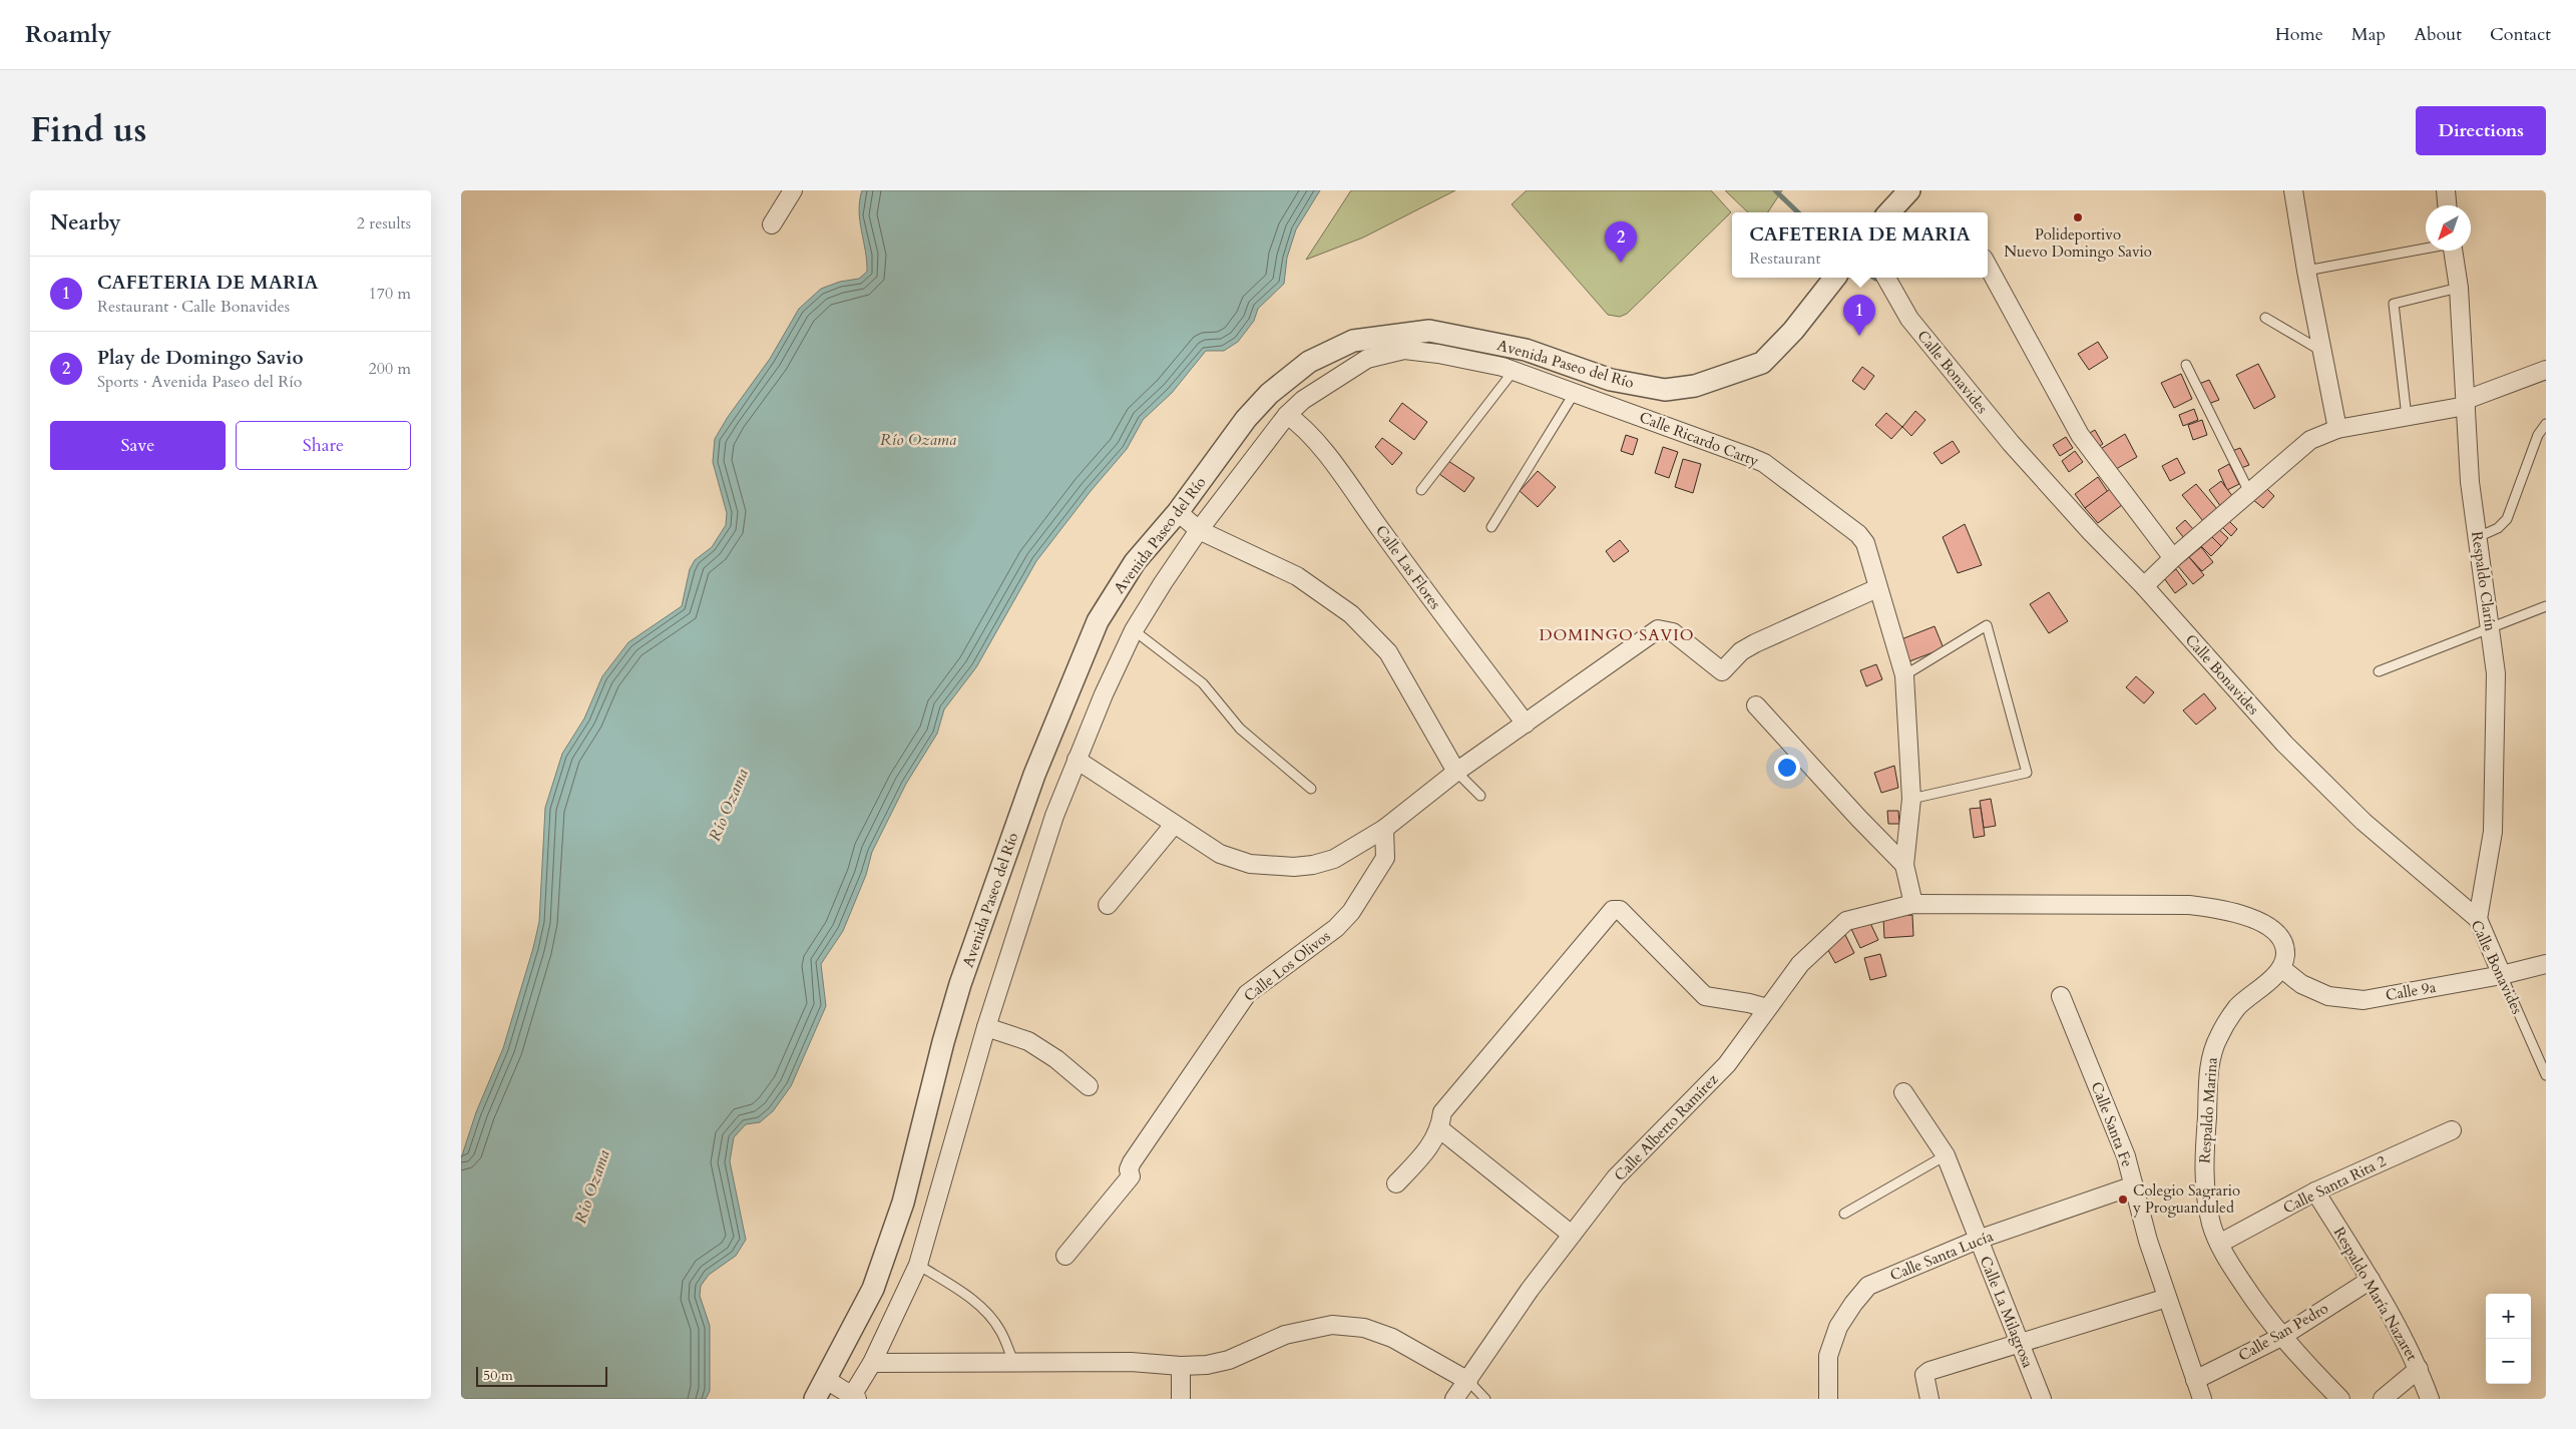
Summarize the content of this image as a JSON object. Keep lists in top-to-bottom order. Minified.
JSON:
{"streets":{"street":["Avenida Paseo del Río","Calle Bonavides","Calle Ricardo Carty","Calle Las Flores","Respaldo Clarín","Calle Los Olivos","Calle 9a","Respaldo Marina","Calle Santa Fe","Calle Alberto Ramírez","Calle Santa Rita 2","Calle Santa Lucía","Respaldo María Nazaret","Calle La Milagrosa","Calle San Pedro"]},"crossings":[["Avenida Paseo del Río","Calle Ricardo Carty"],["Avenida Paseo del Río","Calle Las Flores"],["Calle Bonavides","Respaldo Clarín"],["Calle Bonavides","Calle 9a"],["Calle Ricardo Carty","Calle Las Flores"],["Calle Ricardo Carty","Calle Alberto Ramírez"],["Calle 9a","Respaldo Marina"],["Respaldo Marina","Calle Santa Rita 2"],["Respaldo Marina","Calle San Pedro"],["Calle Santa Fe","Calle Santa Lucía"],["Calle Santa Fe","Calle San Pedro"],["Calle Santa Rita 2","Respaldo María Nazaret"],["Calle Santa Lucía","Calle La Milagrosa"],["Respaldo María Nazaret","Calle San Pedro"]],"districts":["DOMINGO SAVIO"],"water":["Río Ozama"],"places":["Polideportivo Nuevo Domingo Savio","Colegio Sagrario y Proguanduled"],"scale_bar":"50 m","north":"bottom left","page":{"header":"Roamly","nav":["Home","Map","About","Contact"],"title":"Find us","buttons":["Directions",["Save","Share"]],"heading":["Nearby","2 results"],"popup":["CAFETERIA DE MARIA","Restaurant"],"pins":["2","1"],"list":[{"mark":"1","name":"CAFETERIA DE MARIA","note":"Restaurant · Calle Bonavides","value":"170 m"},{"mark":"2","name":"Play de Domingo Savio","note":"Sports · Avenida Paseo del Río","value":"200 m"}],"map_buttons":["+","−"],"scale":"50 m"}}
